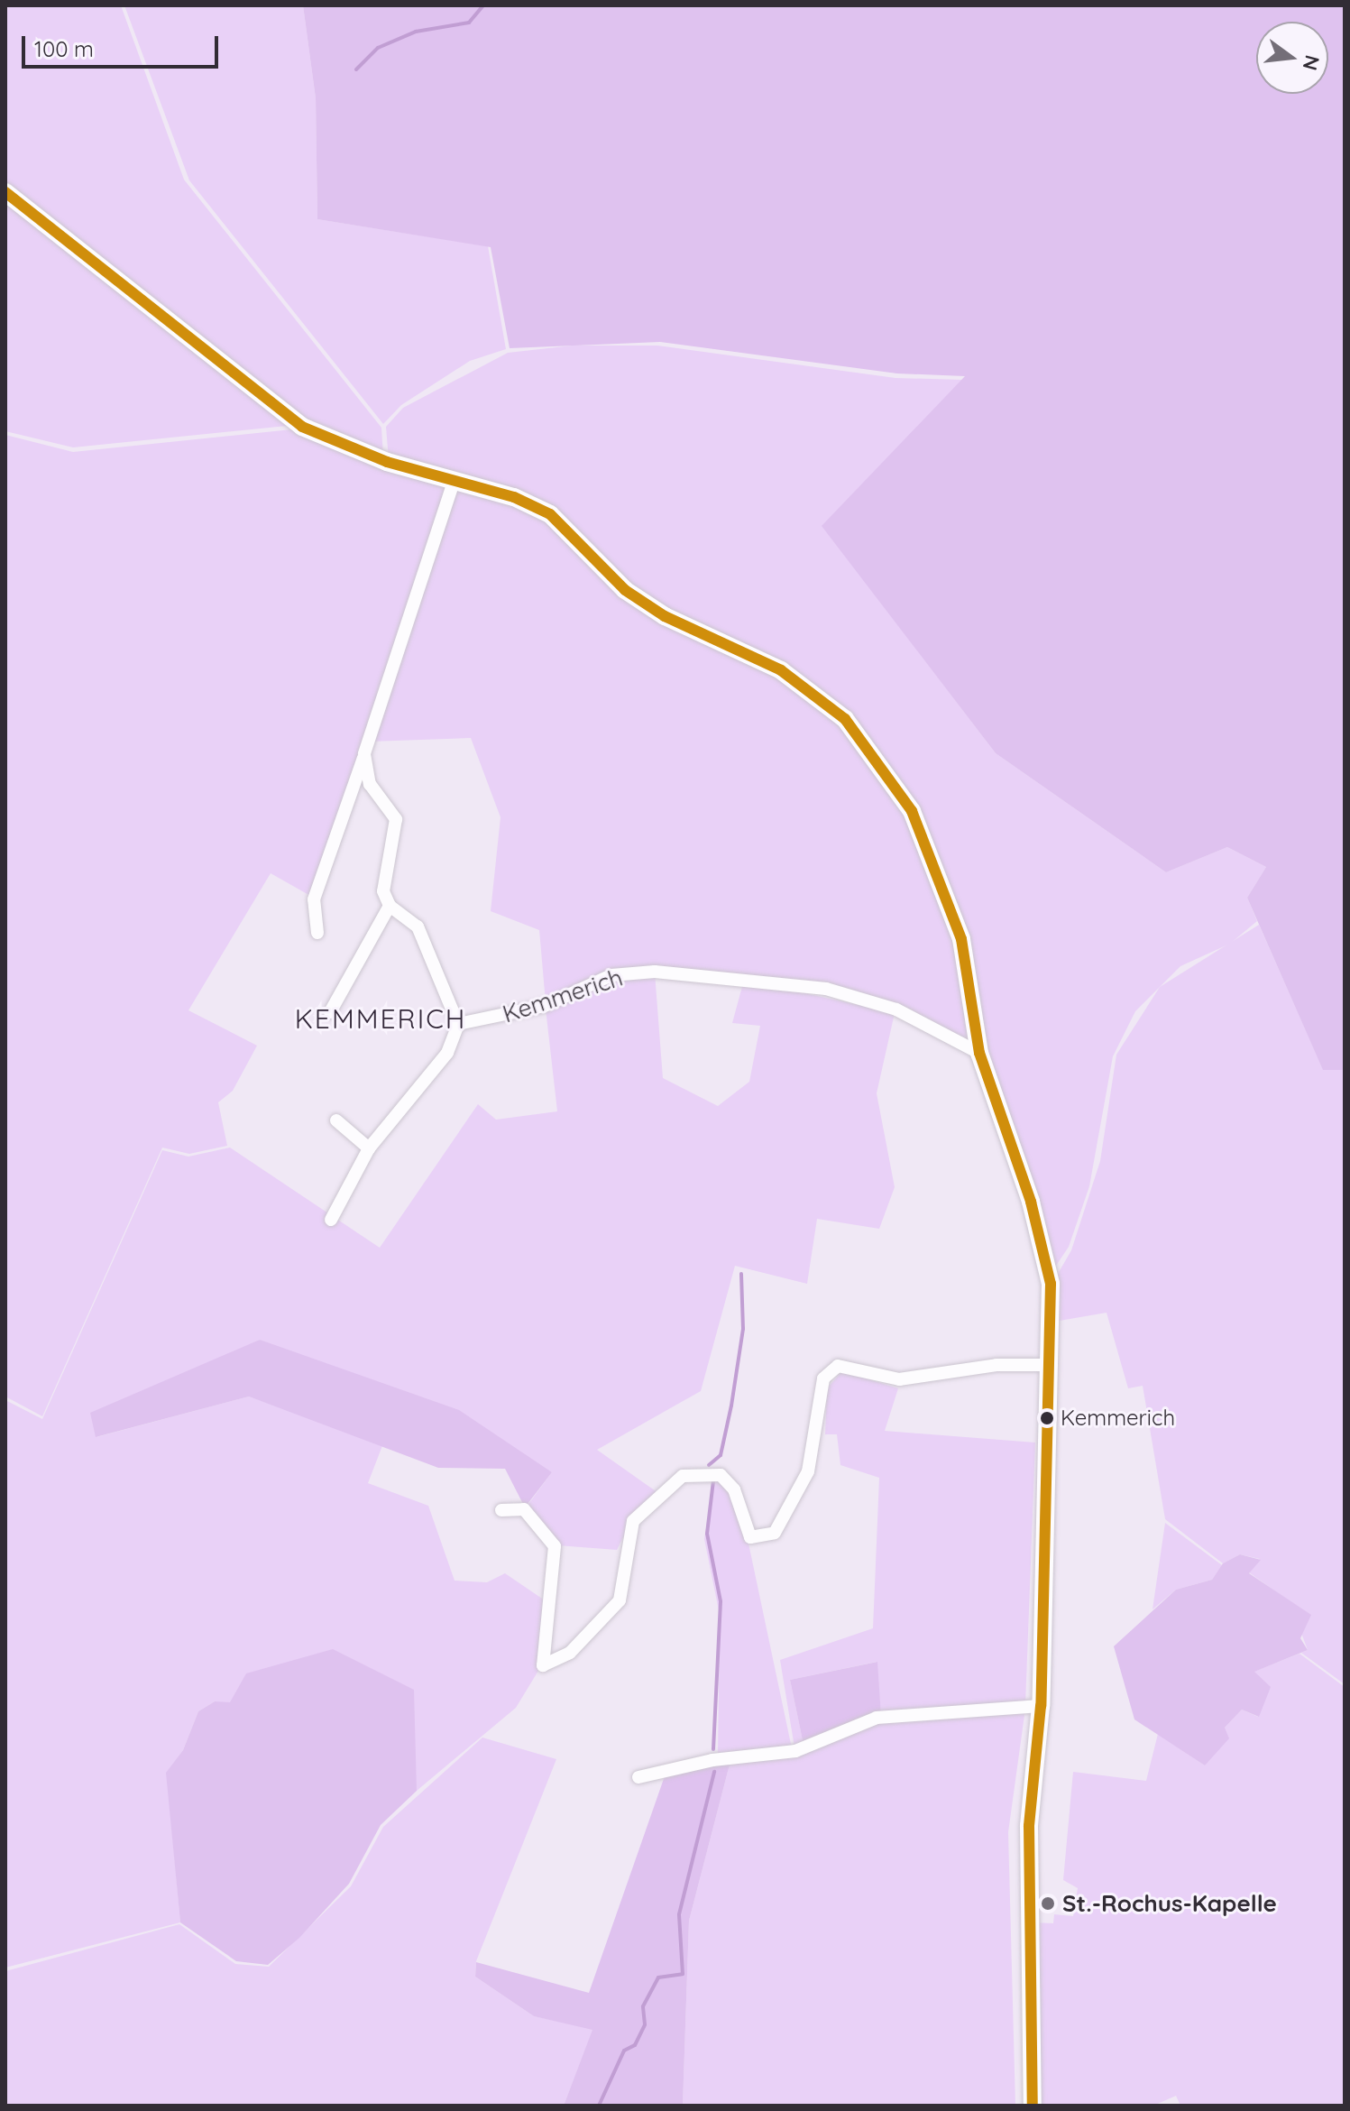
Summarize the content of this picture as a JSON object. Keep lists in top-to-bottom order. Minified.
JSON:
{"streets":{"street":["Kemmerich"]},"districts":["KEMMERICH"],"places":["Kemmerich","St.-Rochus-Kapelle"],"scale_bar":"100 m","north":"right"}
